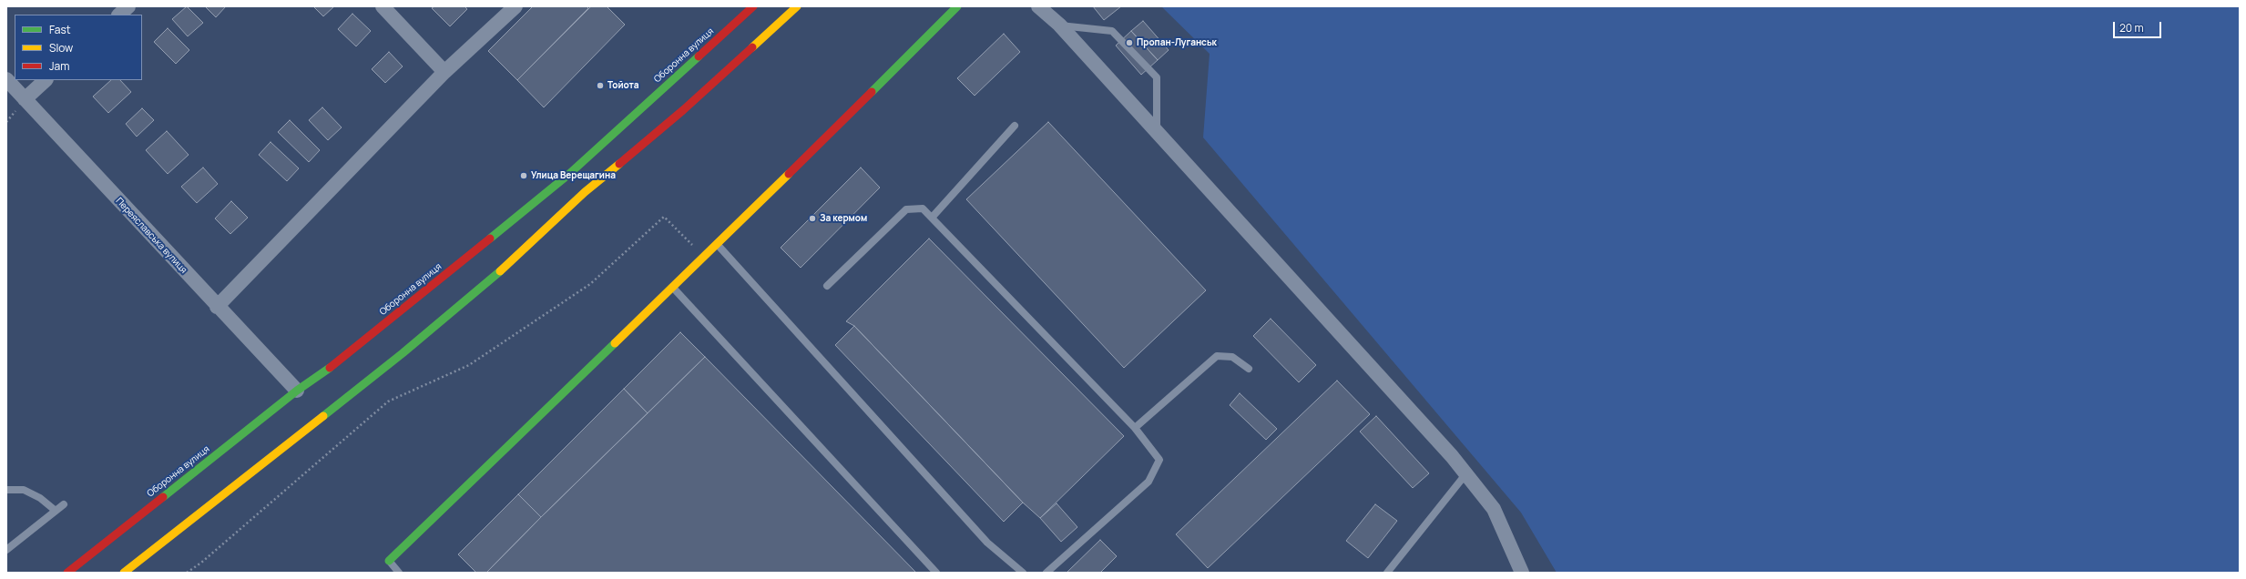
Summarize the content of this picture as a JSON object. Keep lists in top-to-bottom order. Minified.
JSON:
{"streets":{"main road":["Оборонна вулиця"],"street":["Переяславська вулиця"]},"crossings":[["Оборонна вулиця","Переяславська вулиця"]],"places":["Пропан-Луганськ","Тойота","Улица Верещагина","За кермом"],"legend":["Fast","Slow","Jam"],"scale_bar":"20 m"}
